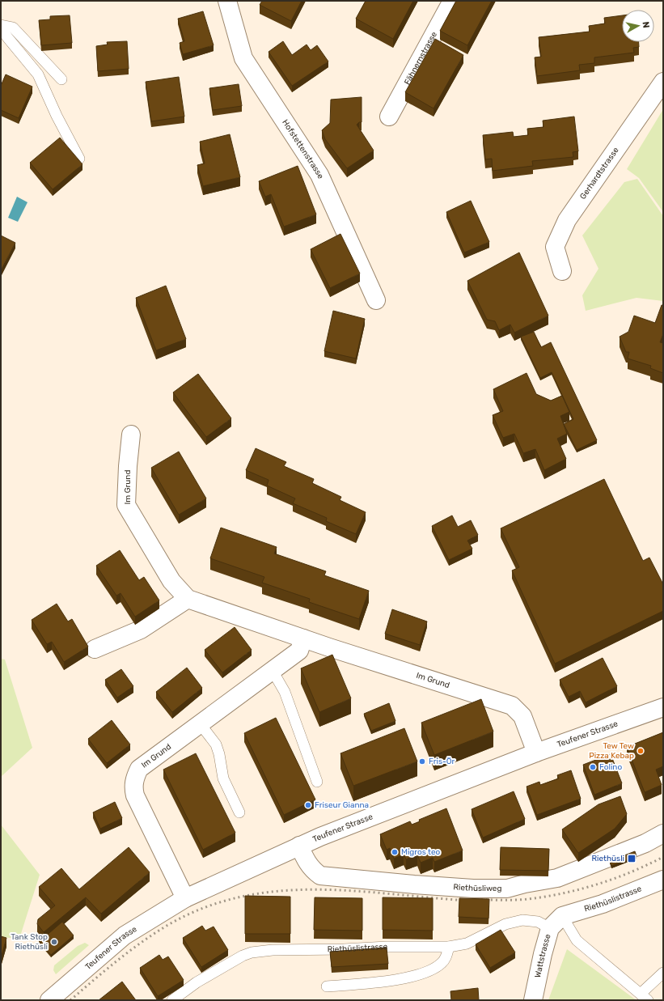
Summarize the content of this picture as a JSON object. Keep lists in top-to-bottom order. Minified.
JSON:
{"streets":{"street":["Fähnernstrasse","Hofstettenstrasse","Gerhardtstrasse","Im Grund","Teufener Strasse","Riethüsliweg","Riethüslistrasse","Wattstrasse"]},"crossings":[["Im Grund","Teufener Strasse"],["Teufener Strasse","Riethüsliweg"],["Riethüslistrasse","Wattstrasse"]],"places":{"other":["Tew Tew Pizza Kebap","Fris-Ör","Folino","Friseur Gianna","Migros teo","Tank Stop Riethüsli"],"transit":["Riethüsli"]},"north":"right"}
